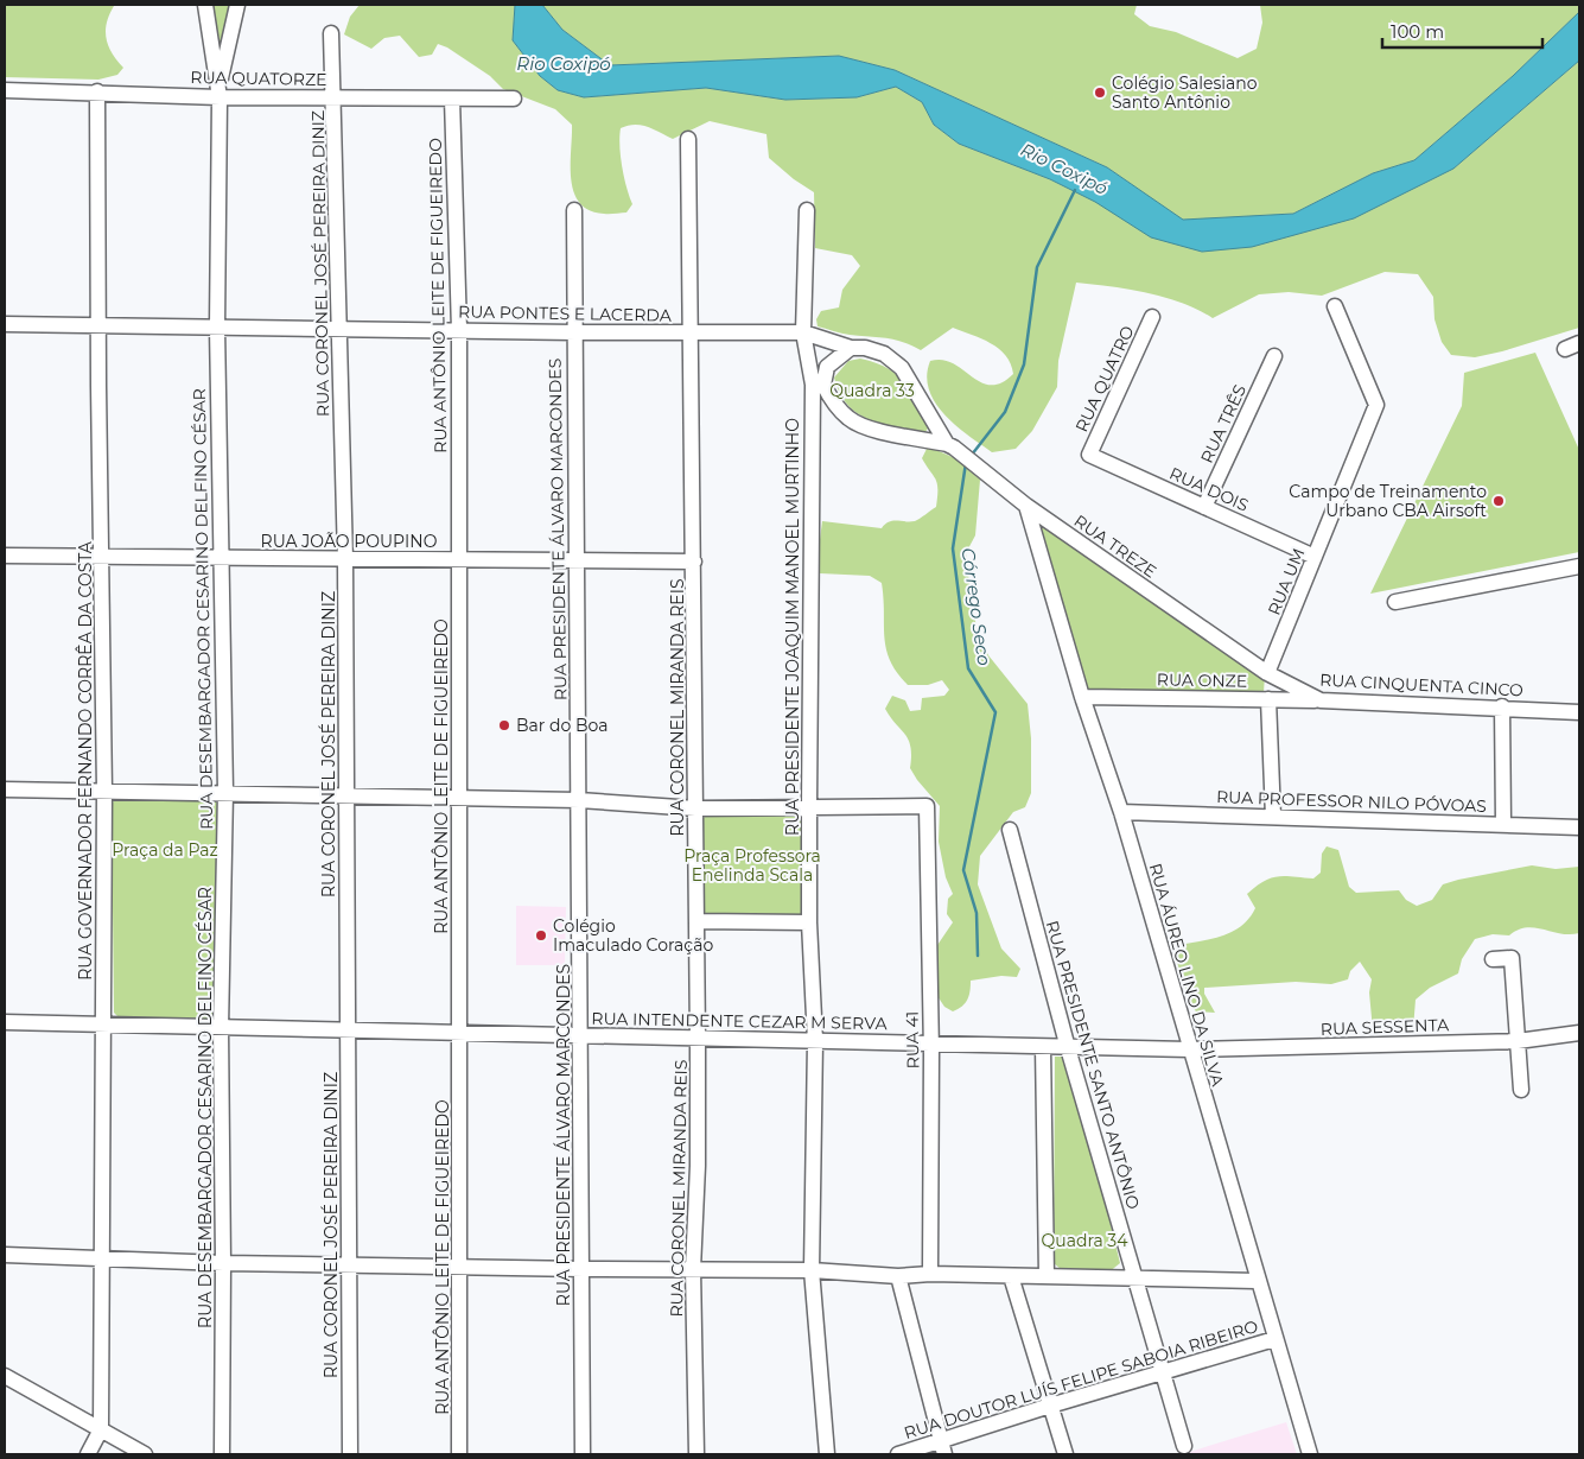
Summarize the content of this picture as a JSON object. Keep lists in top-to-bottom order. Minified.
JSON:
{"streets":{"street":["RUA QUATORZE","RUA CORONEL JOSÉ PEREIRA DINIZ","RUA ANTÔNIO LEITE DE FIGUEIREDO","RUA PONTES E LACERDA","RUA QUATRO","RUA TRÊS","RUA DOIS","RUA PRESIDENTE ÁLVARO MARCONDES","RUA JOÃO POUPINO","RUA TREZE","RUA UM","RUA DESEMBARGADOR CESARINO DELFINO CÉSAR","RUA PRESIDENTE JOAQUIM MANOEL MURTINHO","RUA ONZE","RUA CINQUENTA CINCO","RUA CORONEL MIRANDA REIS","RUA GOVERNADOR FERNANDO CORRÊA DA COSTA","RUA PROFESSOR NILO PÓVOAS","RUA ÁUREO LINO DA SILVA","RUA INTENDENTE CEZAR M SERVA","RUA SESSENTA","RUA 41","RUA PRESIDENTE SANTO ANTÔNIO","RUA DOUTOR LUÍS FELIPE SABOIA RIBEIRO"]},"crossings":[["RUA QUATORZE","RUA CORONEL JOSÉ PEREIRA DINIZ"],["RUA QUATORZE","RUA ANTÔNIO LEITE DE FIGUEIREDO"],["RUA QUATORZE","RUA DESEMBARGADOR CESARINO DELFINO CÉSAR"],["RUA QUATORZE","RUA GOVERNADOR FERNANDO CORRÊA DA COSTA"],["RUA CORONEL JOSÉ PEREIRA DINIZ","RUA PONTES E LACERDA"],["RUA CORONEL JOSÉ PEREIRA DINIZ","RUA JOÃO POUPINO"],["RUA CORONEL JOSÉ PEREIRA DINIZ","RUA INTENDENTE CEZAR M SERVA"],["RUA ANTÔNIO LEITE DE FIGUEIREDO","RUA PONTES E LACERDA"],["RUA ANTÔNIO LEITE DE FIGUEIREDO","RUA JOÃO POUPINO"],["RUA ANTÔNIO LEITE DE FIGUEIREDO","RUA INTENDENTE CEZAR M SERVA"],["RUA PONTES E LACERDA","RUA PRESIDENTE ÁLVARO MARCONDES"],["RUA PONTES E LACERDA","RUA TREZE"],["RUA PONTES E LACERDA","RUA DESEMBARGADOR CESARINO DELFINO CÉSAR"],["RUA PONTES E LACERDA","RUA PRESIDENTE JOAQUIM MANOEL MURTINHO"],["RUA PONTES E LACERDA","RUA CORONEL MIRANDA REIS"],["RUA PONTES E LACERDA","RUA GOVERNADOR FERNANDO CORRÊA DA COSTA"],["RUA QUATRO","RUA DOIS"],["RUA TRÊS","RUA DOIS"],["RUA DOIS","RUA UM"],["RUA PRESIDENTE ÁLVARO MARCONDES","RUA JOÃO POUPINO"],["RUA PRESIDENTE ÁLVARO MARCONDES","RUA INTENDENTE CEZAR M SERVA"],["RUA JOÃO POUPINO","RUA DESEMBARGADOR CESARINO DELFINO CÉSAR"],["RUA JOÃO POUPINO","RUA CORONEL MIRANDA REIS"],["RUA JOÃO POUPINO","RUA GOVERNADOR FERNANDO CORRÊA DA COSTA"],["RUA TREZE","RUA UM"],["RUA TREZE","RUA PRESIDENTE JOAQUIM MANOEL MURTINHO"],["RUA TREZE","RUA CINQUENTA CINCO"],["RUA TREZE","RUA ÁUREO LINO DA SILVA"],["RUA UM","RUA CINQUENTA CINCO"],["RUA DESEMBARGADOR CESARINO DELFINO CÉSAR","RUA INTENDENTE CEZAR M SERVA"],["RUA PRESIDENTE JOAQUIM MANOEL MURTINHO","RUA INTENDENTE CEZAR M SERVA"],["RUA PRESIDENTE JOAQUIM MANOEL MURTINHO","RUA 41"],["RUA ONZE","RUA CINQUENTA CINCO"],["RUA ONZE","RUA ÁUREO LINO DA SILVA"],["RUA CORONEL MIRANDA REIS","RUA INTENDENTE CEZAR M SERVA"],["RUA GOVERNADOR FERNANDO CORRÊA DA COSTA","RUA INTENDENTE CEZAR M SERVA"],["RUA PROFESSOR NILO PÓVOAS","RUA ÁUREO LINO DA SILVA"],["RUA ÁUREO LINO DA SILVA","RUA INTENDENTE CEZAR M SERVA"],["RUA ÁUREO LINO DA SILVA","RUA SESSENTA"],["RUA ÁUREO LINO DA SILVA","RUA DOUTOR LUÍS FELIPE SABOIA RIBEIRO"],["RUA INTENDENTE CEZAR M SERVA","RUA SESSENTA"],["RUA INTENDENTE CEZAR M SERVA","RUA 41"],["RUA INTENDENTE CEZAR M SERVA","RUA PRESIDENTE SANTO ANTÔNIO"],["RUA PRESIDENTE SANTO ANTÔNIO","RUA DOUTOR LUÍS FELIPE SABOIA RIBEIRO"]],"water":["Rio Coxipó","Córrego Seco"],"parks":["Quadra 33","Praça da Paz","Praça Professora Enelinda Scala","Quadra 34"],"places":["Colégio Salesiano Santo Antônio","Campo de Treinamento Urbano CBA Airsoft","Bar do Boa","Colégio Imaculado Coração"],"scale_bar":"100 m"}
